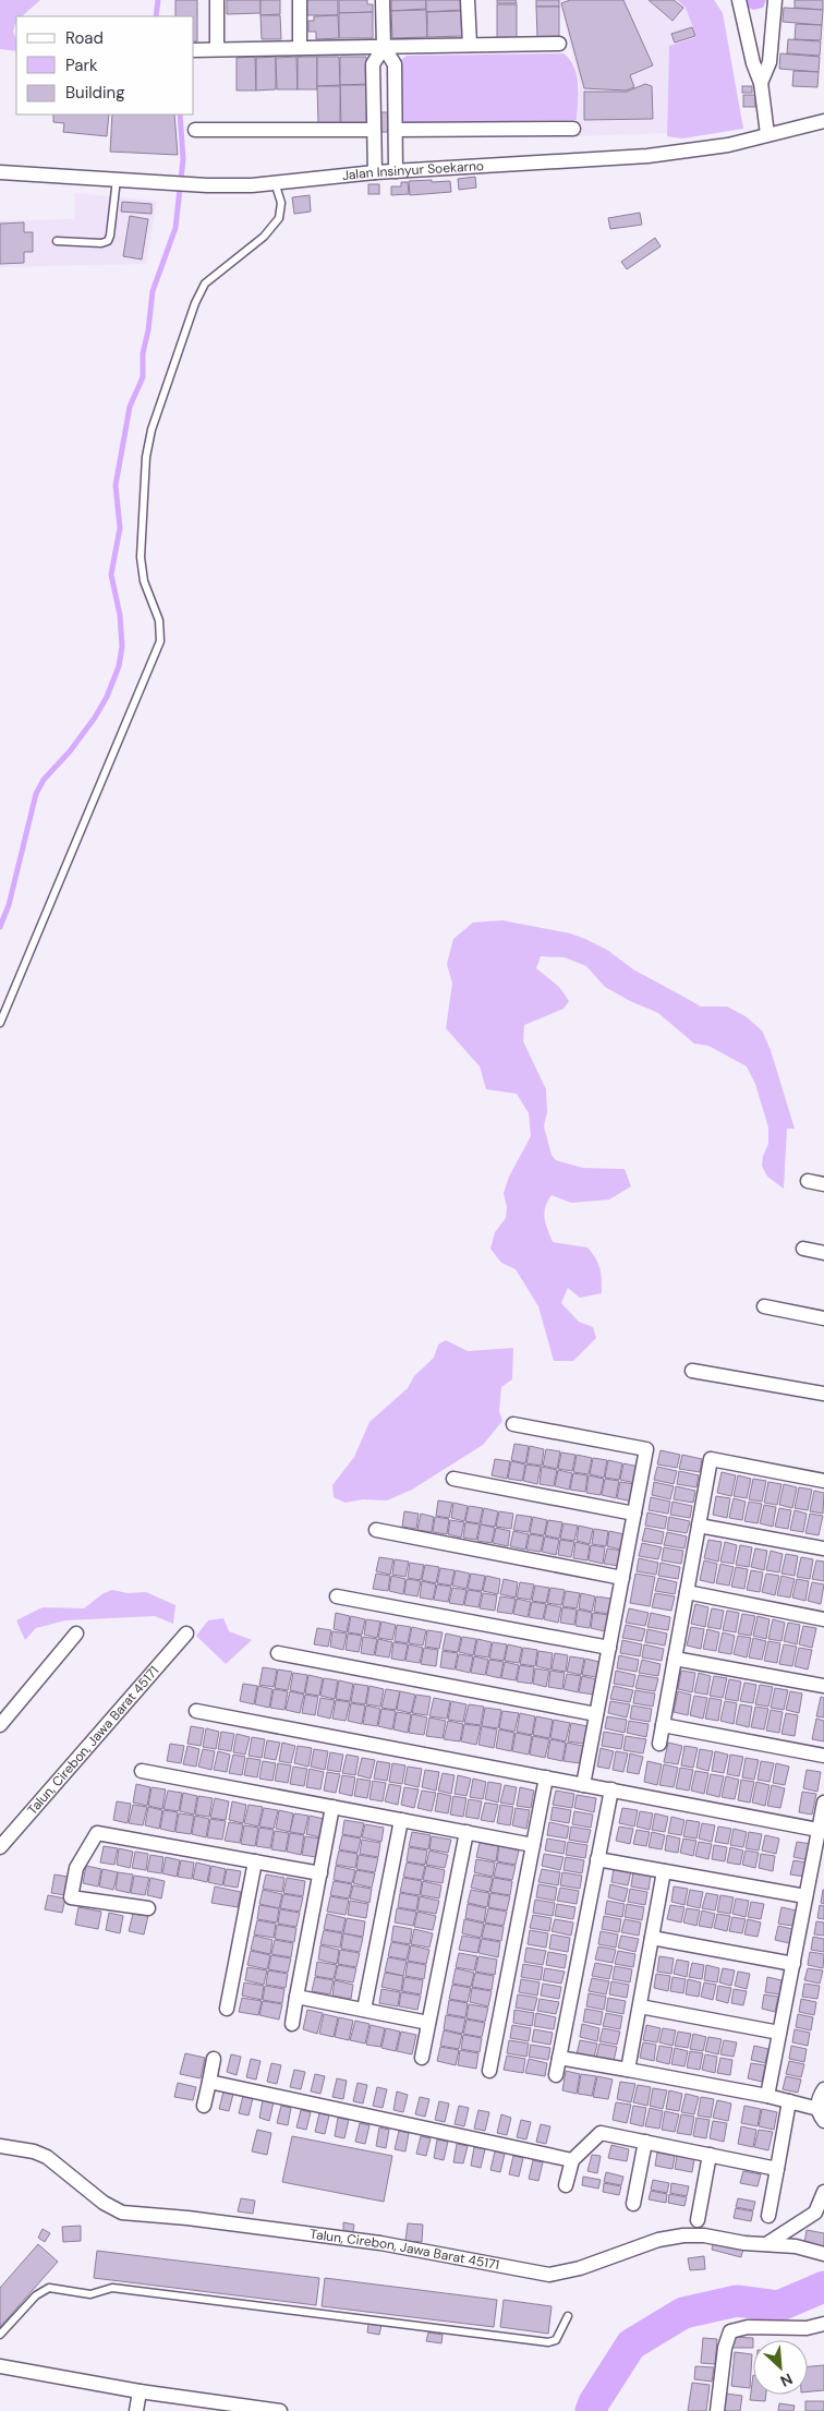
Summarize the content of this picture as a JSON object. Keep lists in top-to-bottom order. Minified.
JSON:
{"streets":{"street":["Jalan Insinyur Soekarno","Talun, Cirebon, Jawa Barat 45171"]},"legend":["Road","Park","Building"],"north":"bottom right"}
